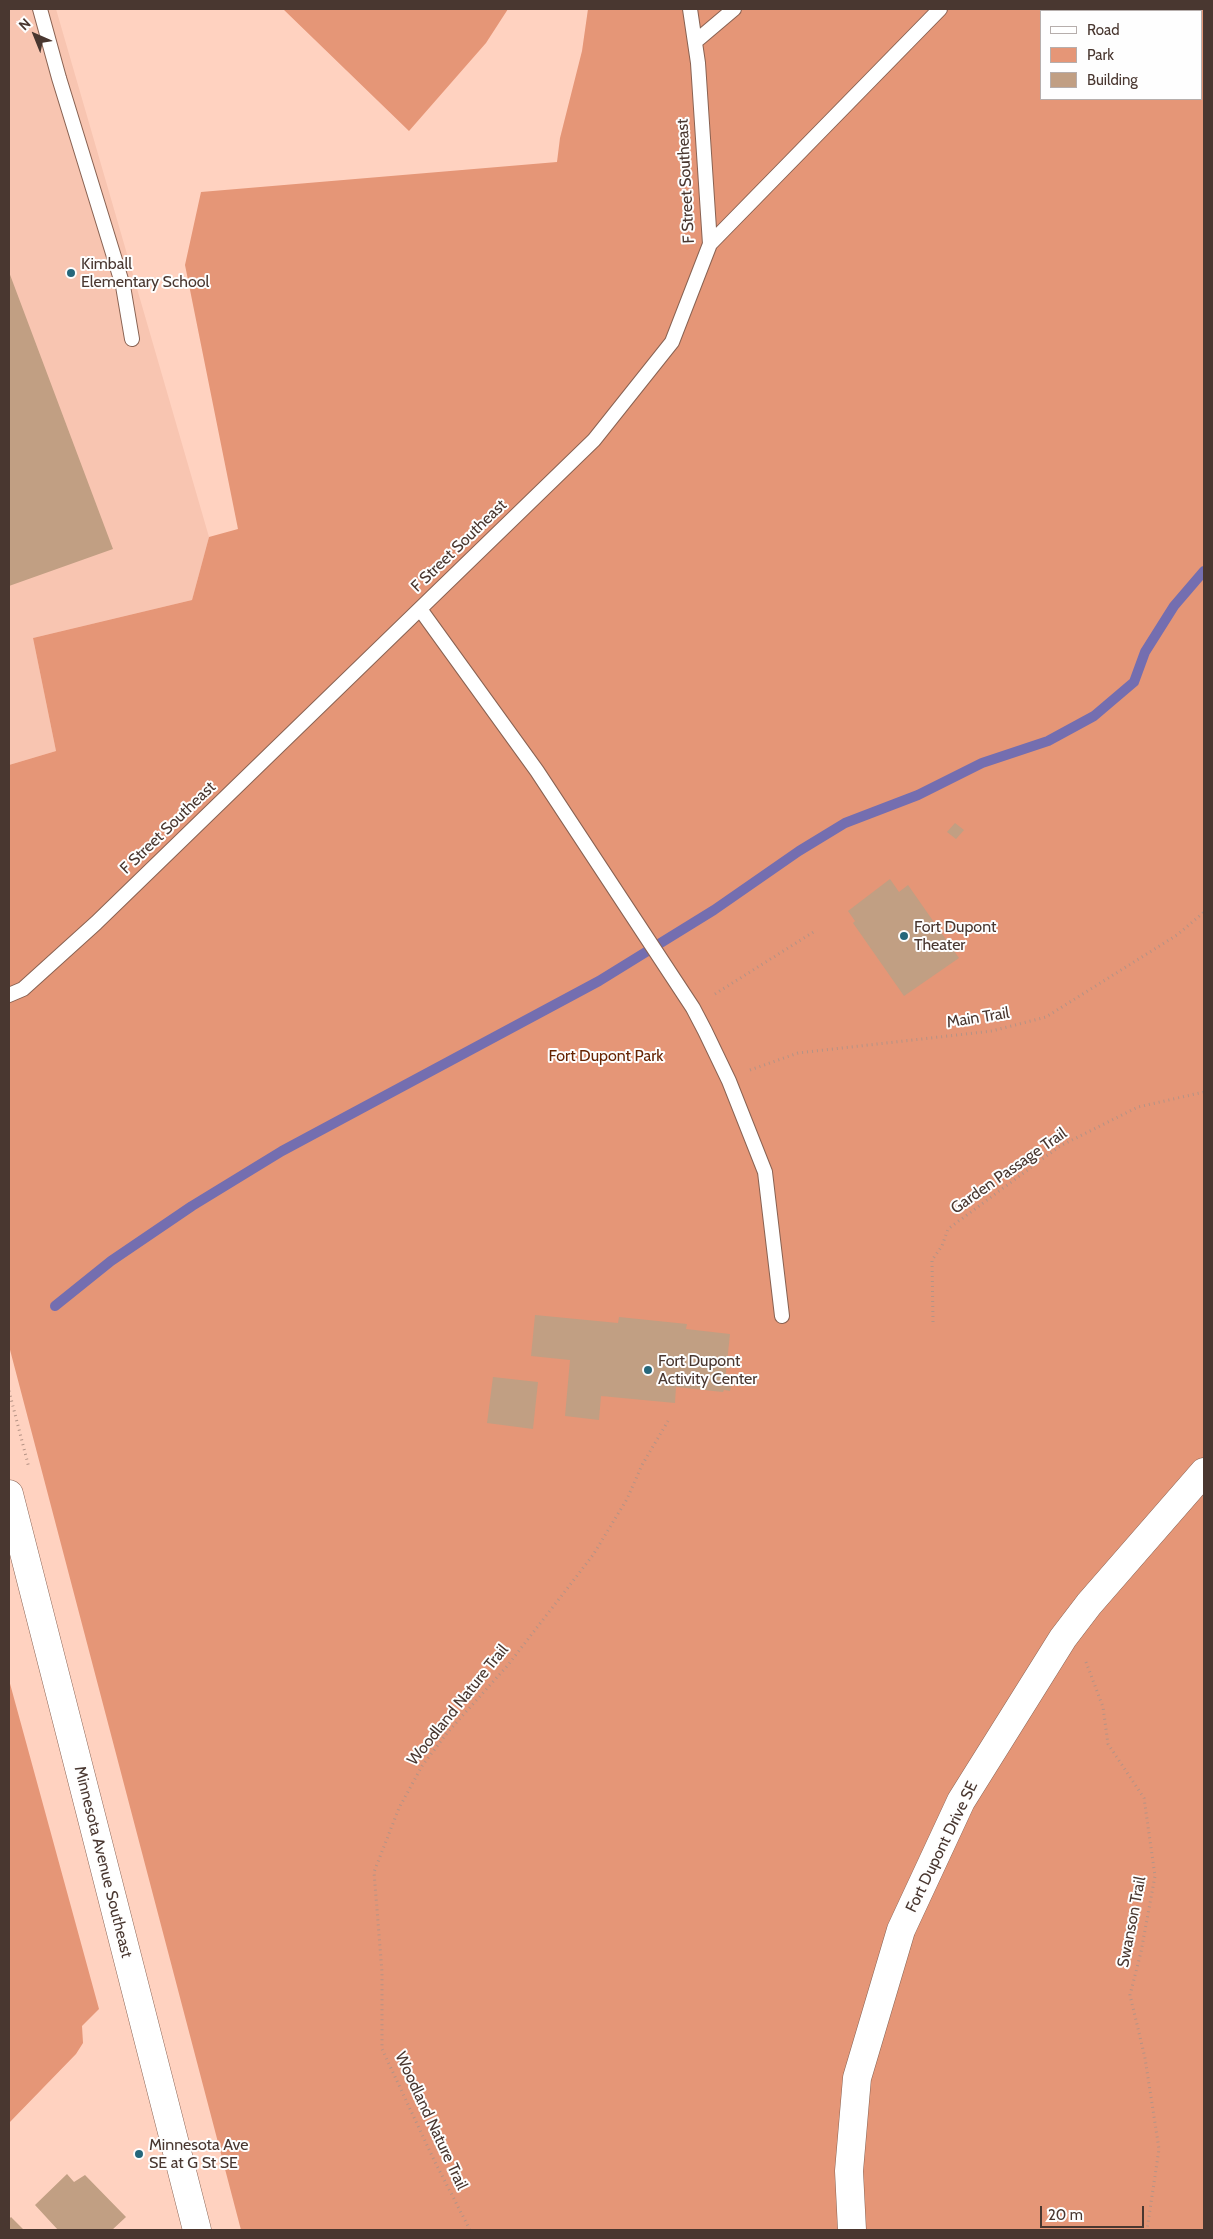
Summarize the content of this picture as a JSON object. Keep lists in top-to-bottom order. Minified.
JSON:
{"streets":{"street":["Fort Dupont Drive SE","Minnesota Avenue Southeast"],"lane":["F Street Southeast"],"path":["Main Trail","Garden Passage Trail","Woodland Nature Trail","Swanson Trail"]},"crossings":[["Fort Dupont Drive SE","Swanson Trail"]],"parks":["Fort Dupont Park"],"places":["Kimball Elementary School","Fort Dupont Theater","Fort Dupont Activity Center","Minnesota Ave SE at G St SE"],"legend":["Road","Park","Building"],"scale_bar":"20 m","north":"top left"}
